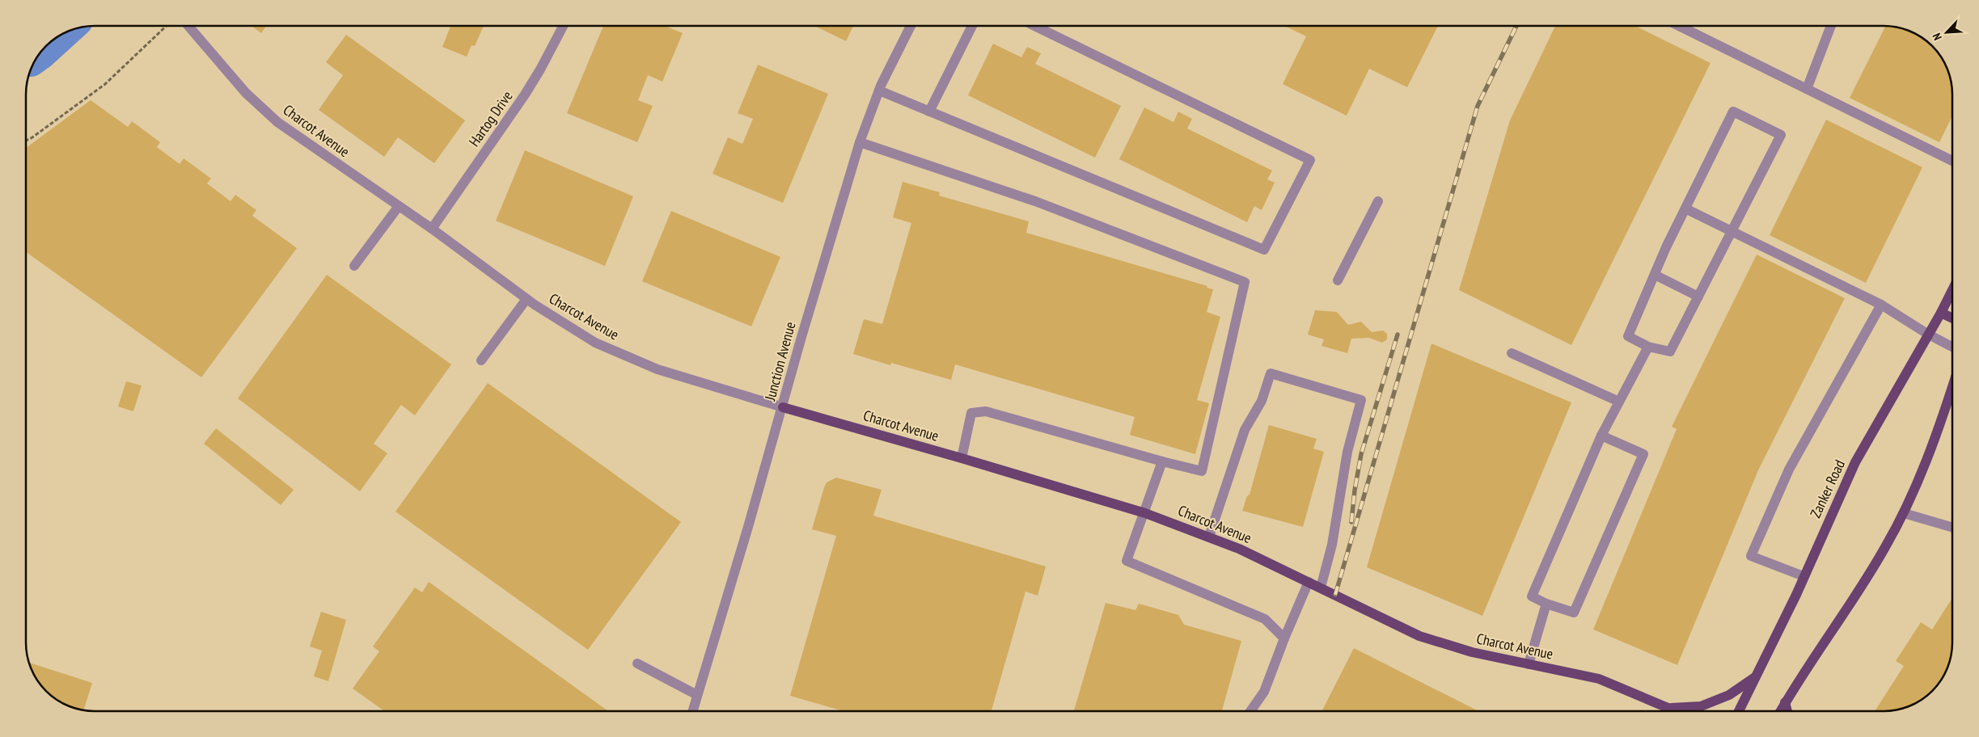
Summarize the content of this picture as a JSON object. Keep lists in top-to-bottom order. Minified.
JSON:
{"streets":{"main road":["Charcot Avenue","Zanker Road"],"street":["Hartog Drive","Junction Avenue"]},"crossings":[["Hartog Drive","Charcot Avenue"],["Charcot Avenue","Junction Avenue"]],"north":"bottom left"}
